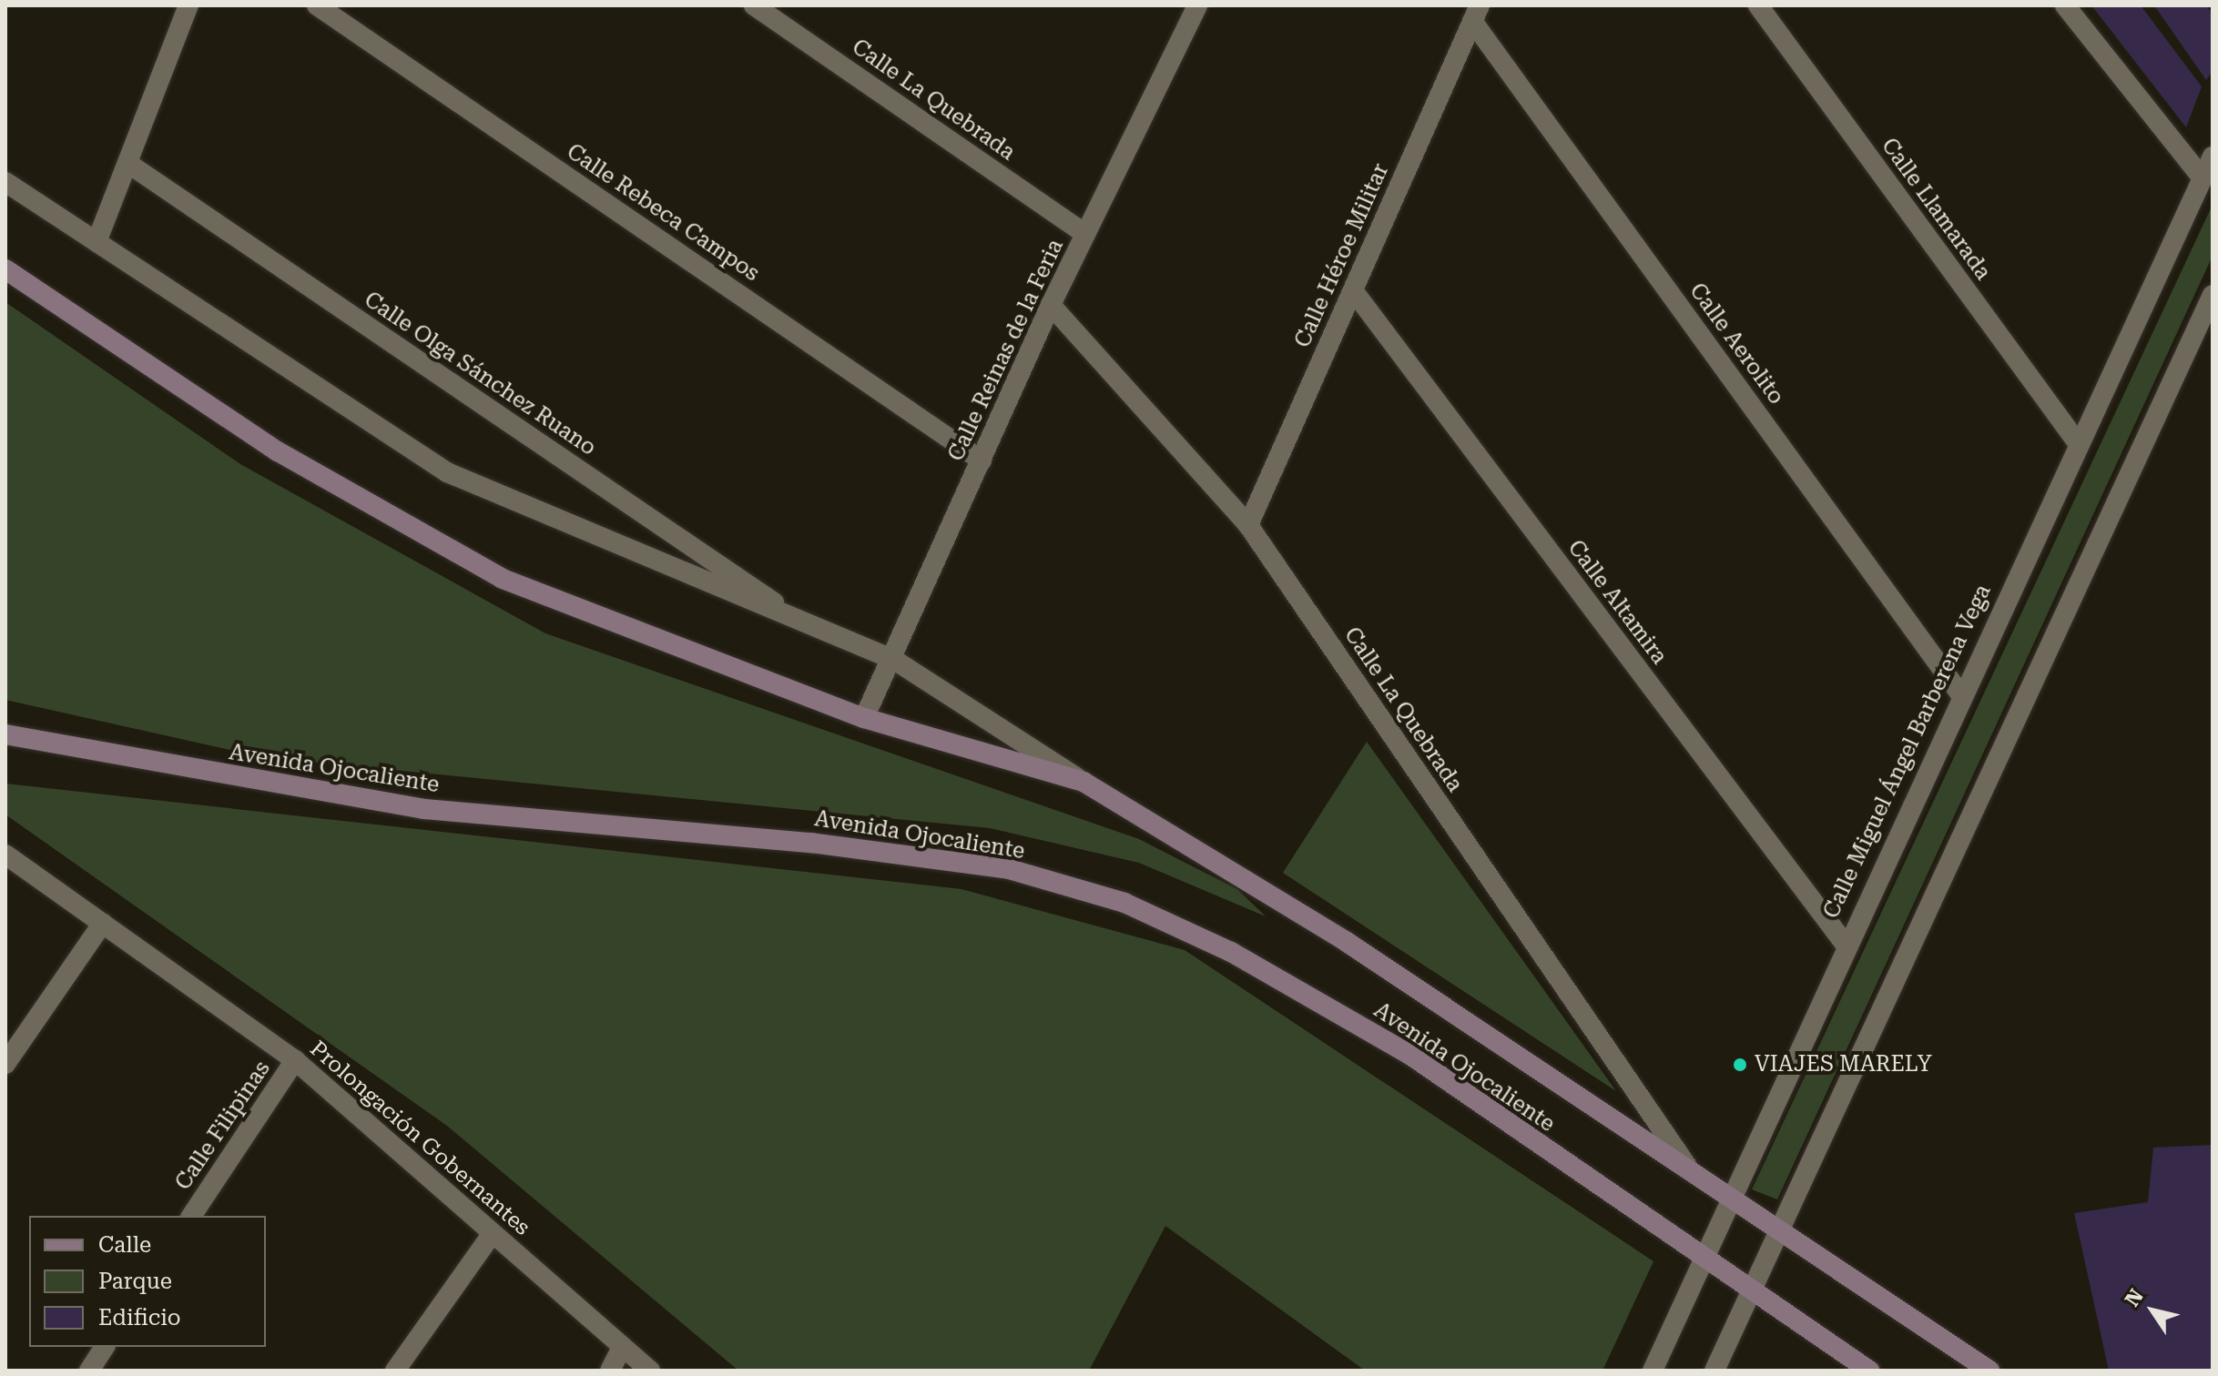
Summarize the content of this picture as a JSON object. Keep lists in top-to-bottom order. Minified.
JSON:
{"streets":{"main road":["Avenida Ojocaliente"],"street":["Calle La Quebrada","Calle Llamarada","Calle Rebeca Campos","Calle Héroe Militar","Calle Aerolito","Calle Reinas de la Feria","Calle Olga Sánchez Ruano","Calle Altamira","Calle Miguel Ángel Barberena Vega","Calle Filipinas","Prolongación Gobernantes"]},"crossings":[["Calle La Quebrada","Calle Héroe Militar"],["Calle La Quebrada","Calle Reinas de la Feria"],["Calle La Quebrada","Avenida Ojocaliente"],["Calle Llamarada","Calle Miguel Ángel Barberena Vega"],["Calle Rebeca Campos","Calle Reinas de la Feria"],["Calle Héroe Militar","Calle Aerolito"],["Calle Héroe Militar","Calle Altamira"],["Calle Aerolito","Calle Miguel Ángel Barberena Vega"],["Calle Reinas de la Feria","Avenida Ojocaliente"],["Calle Olga Sánchez Ruano","Avenida Ojocaliente"],["Calle Altamira","Calle Miguel Ángel Barberena Vega"],["Calle Miguel Ángel Barberena Vega","Avenida Ojocaliente"],["Calle Filipinas","Prolongación Gobernantes"]],"places":["VIAJES MARELY"],"legend":["Calle","Parque","Edificio"],"north":"top left"}
